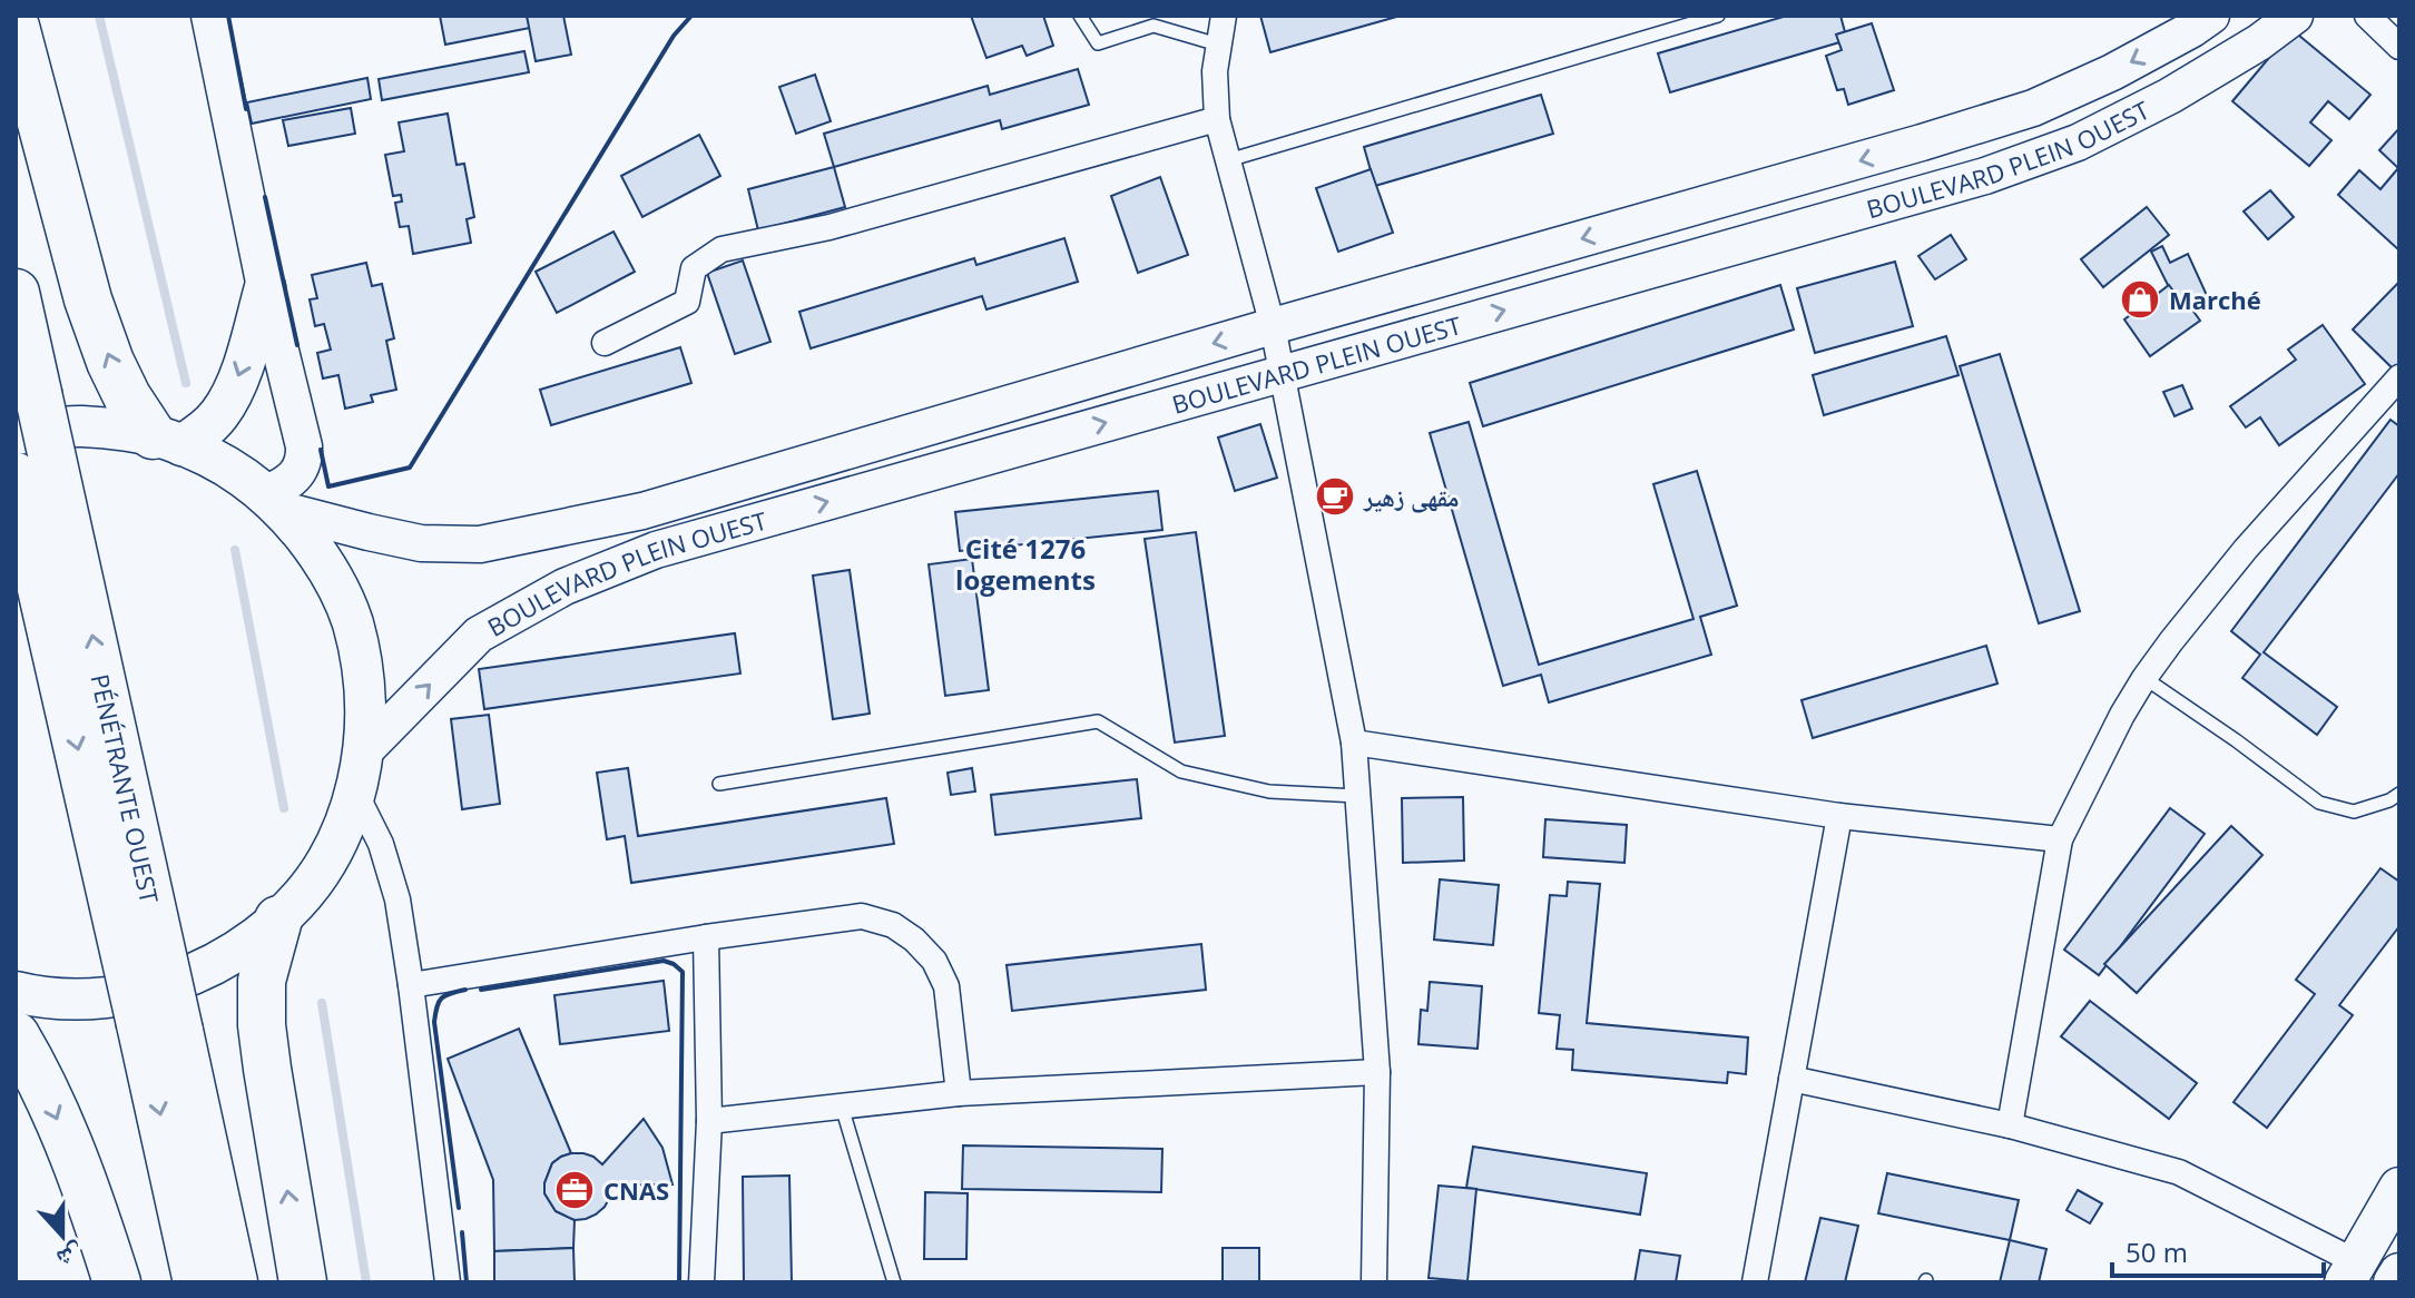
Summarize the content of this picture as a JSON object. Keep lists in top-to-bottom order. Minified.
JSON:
{"streets":{"highway":["PÉNÉTRANTE OUEST"],"main road":["BOULEVARD PLEIN OUEST"]},"districts":["Cité 1276 logements"],"places":{"shop":["Marché"],"cafe":["مقهى زهير"],"office":["CNAS"]},"scale_bar":"50 m","north":"bottom"}
